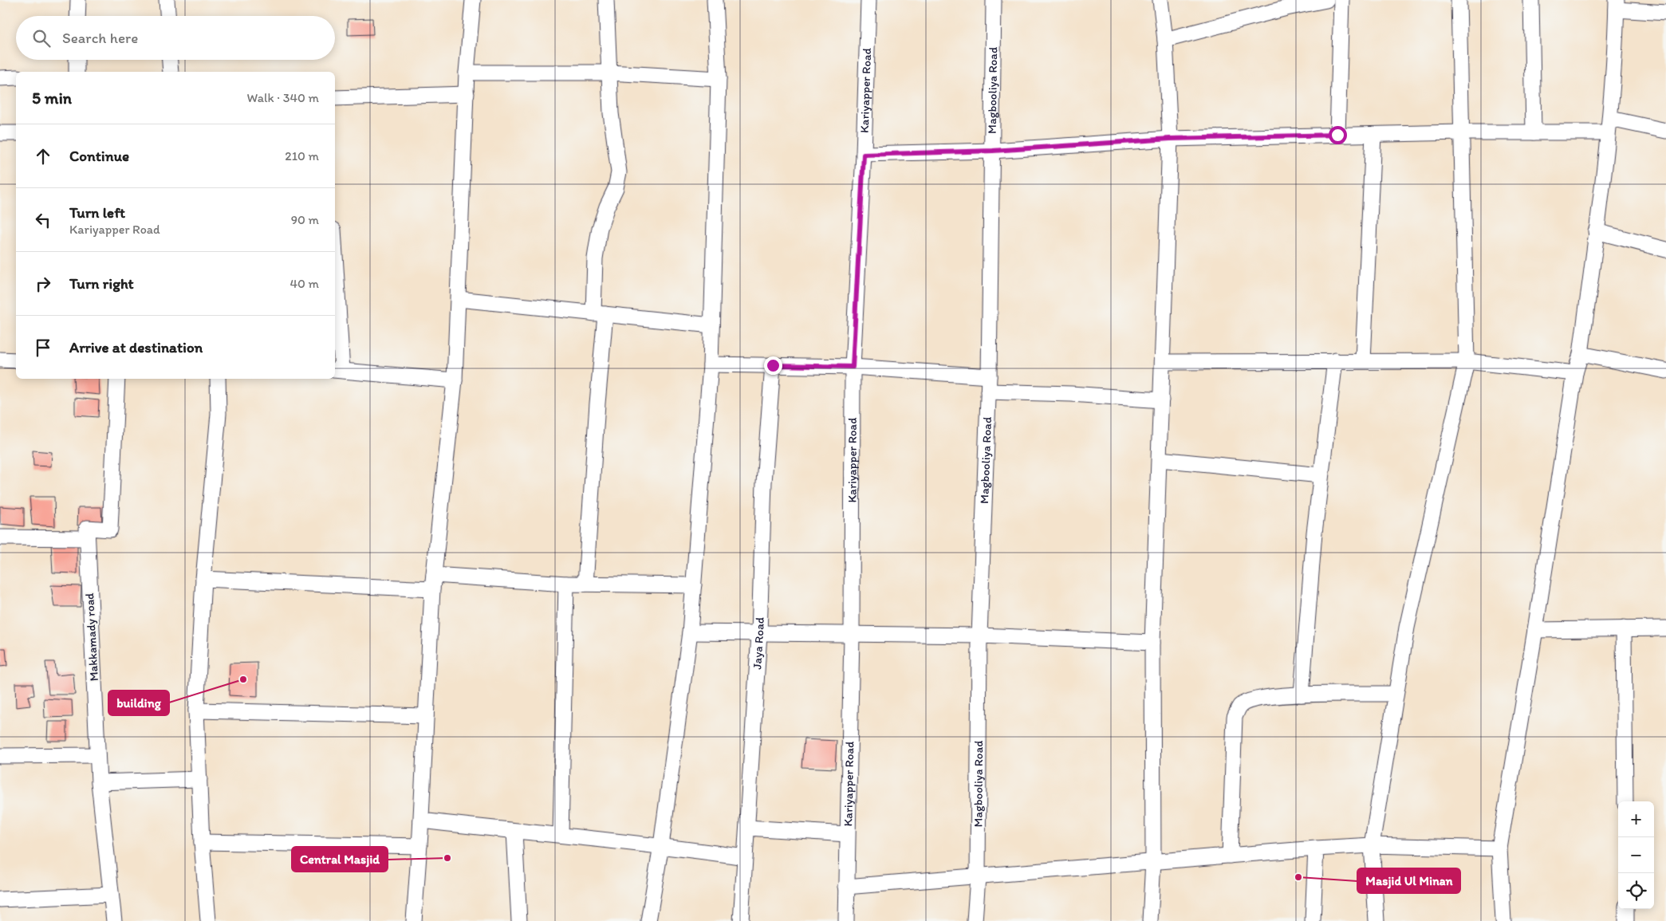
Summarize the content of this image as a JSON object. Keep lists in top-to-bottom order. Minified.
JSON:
{"streets":{"street":["Kariyapper Road","Magbooliya Road","Makkamady road","Jaya Road"]},"places":["building","Central Masjid","Masjid Ul Minan"],"page":{"search":"Search here","heading":["5 min","Walk · 340 m"],"list":[["Continue","210 m"],["Turn left","Kariyapper Road","90 m"],["Turn right","40 m"],"Arrive at destination"],"map_buttons":["+","−"]}}
